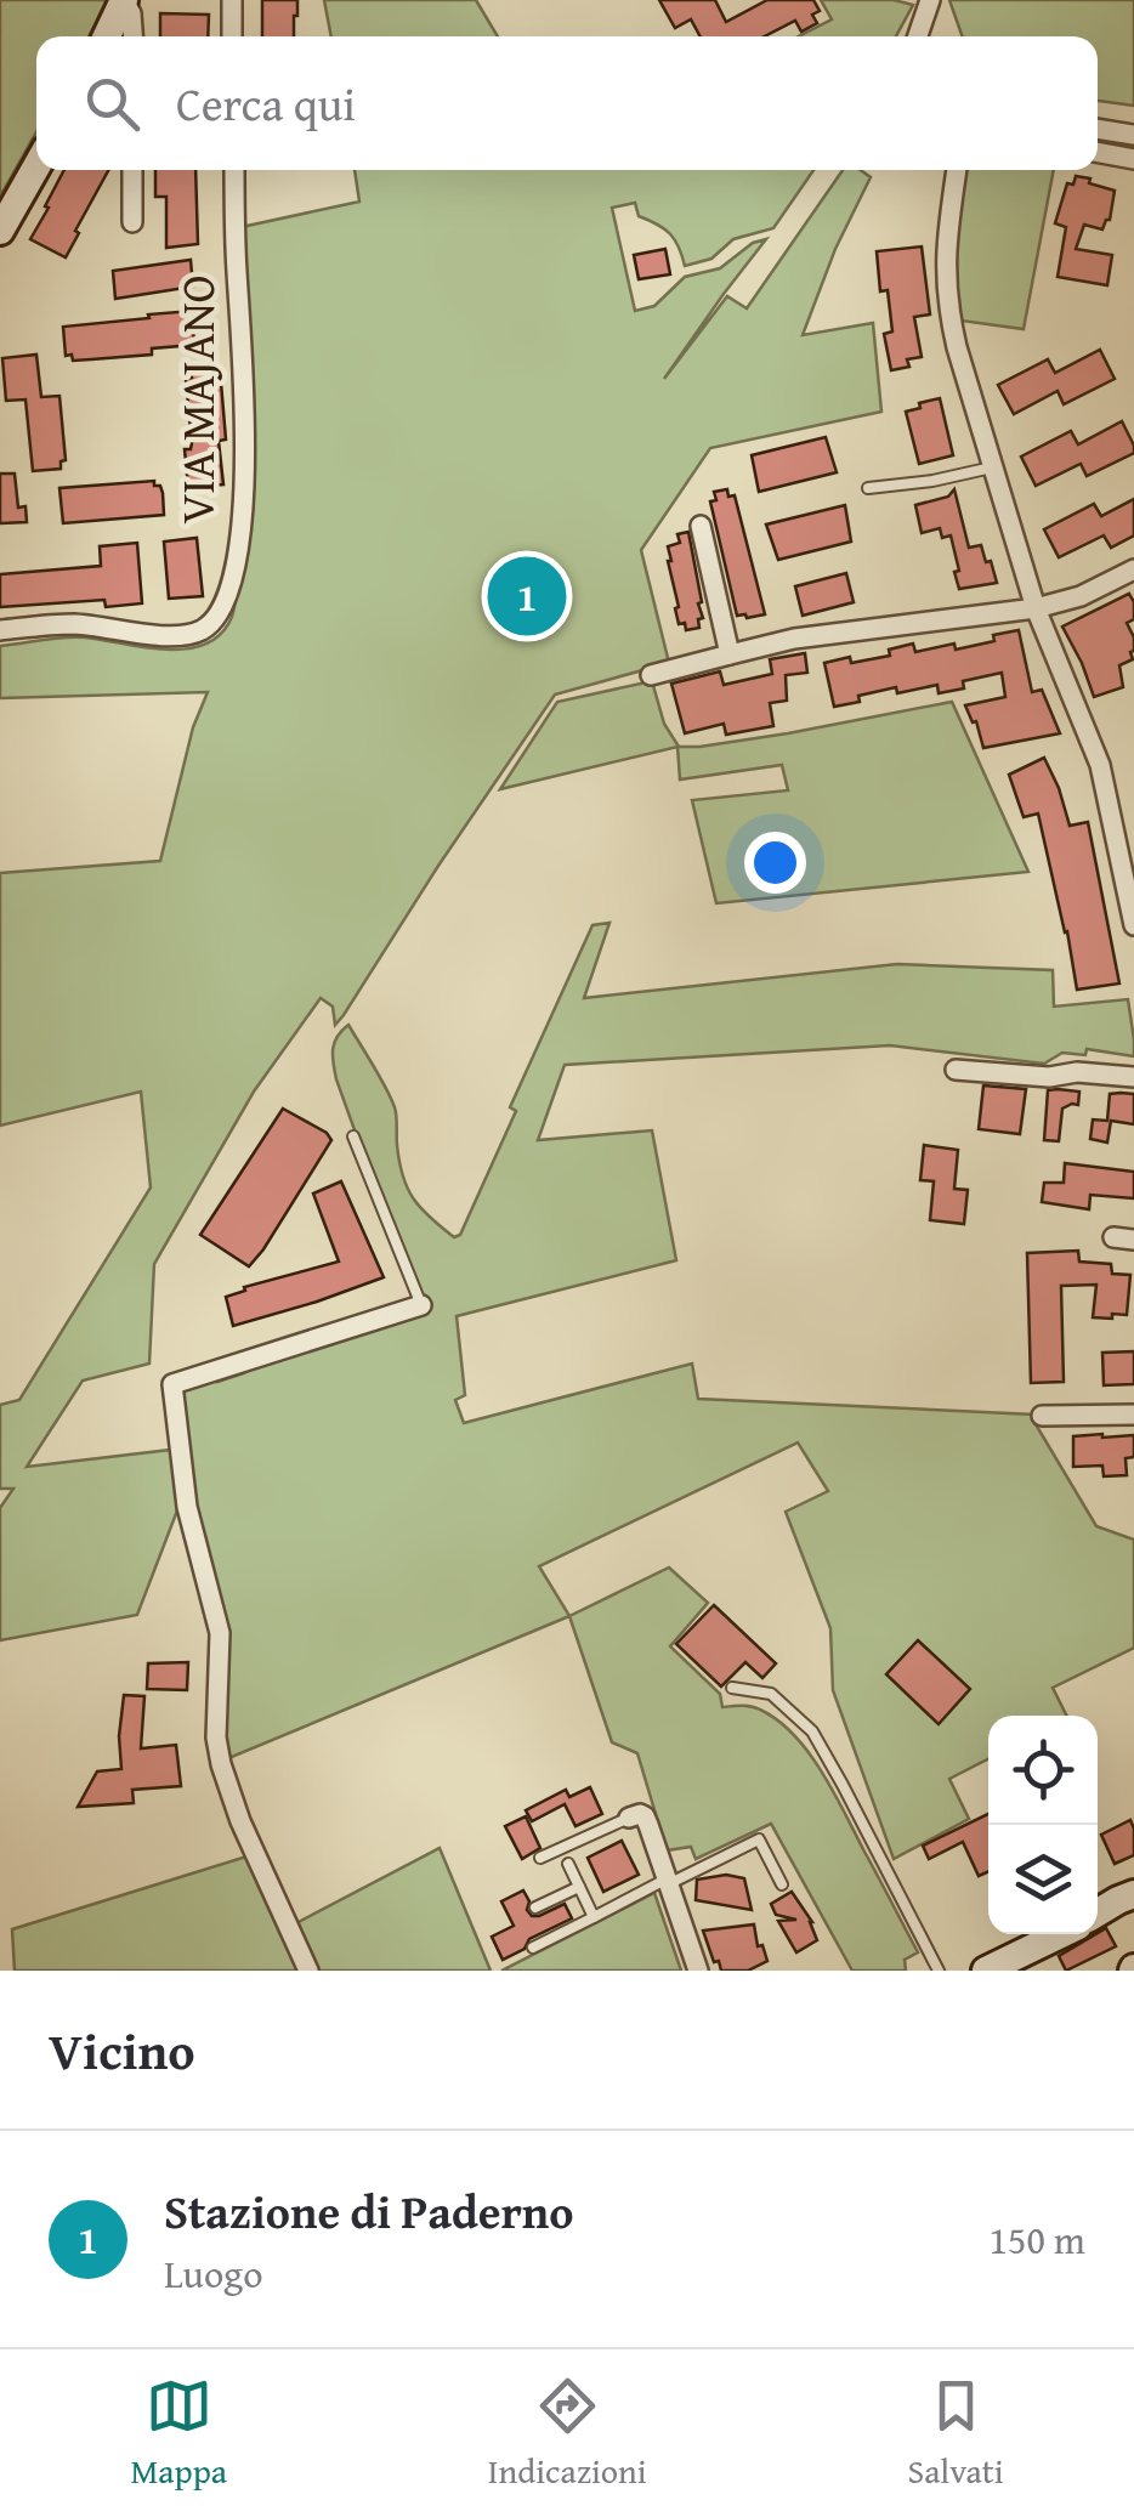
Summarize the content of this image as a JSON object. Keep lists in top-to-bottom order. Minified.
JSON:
{"streets":{"street":["VIA MAJANO"]},"page":{"search":"Cerca qui","pins":"1","heading":"Vicino","list":[{"mark":"1","name":"Stazione di Paderno","note":"Luogo","value":"150 m"}],"nav":["Mappa","Indicazioni","Salvati"]}}
